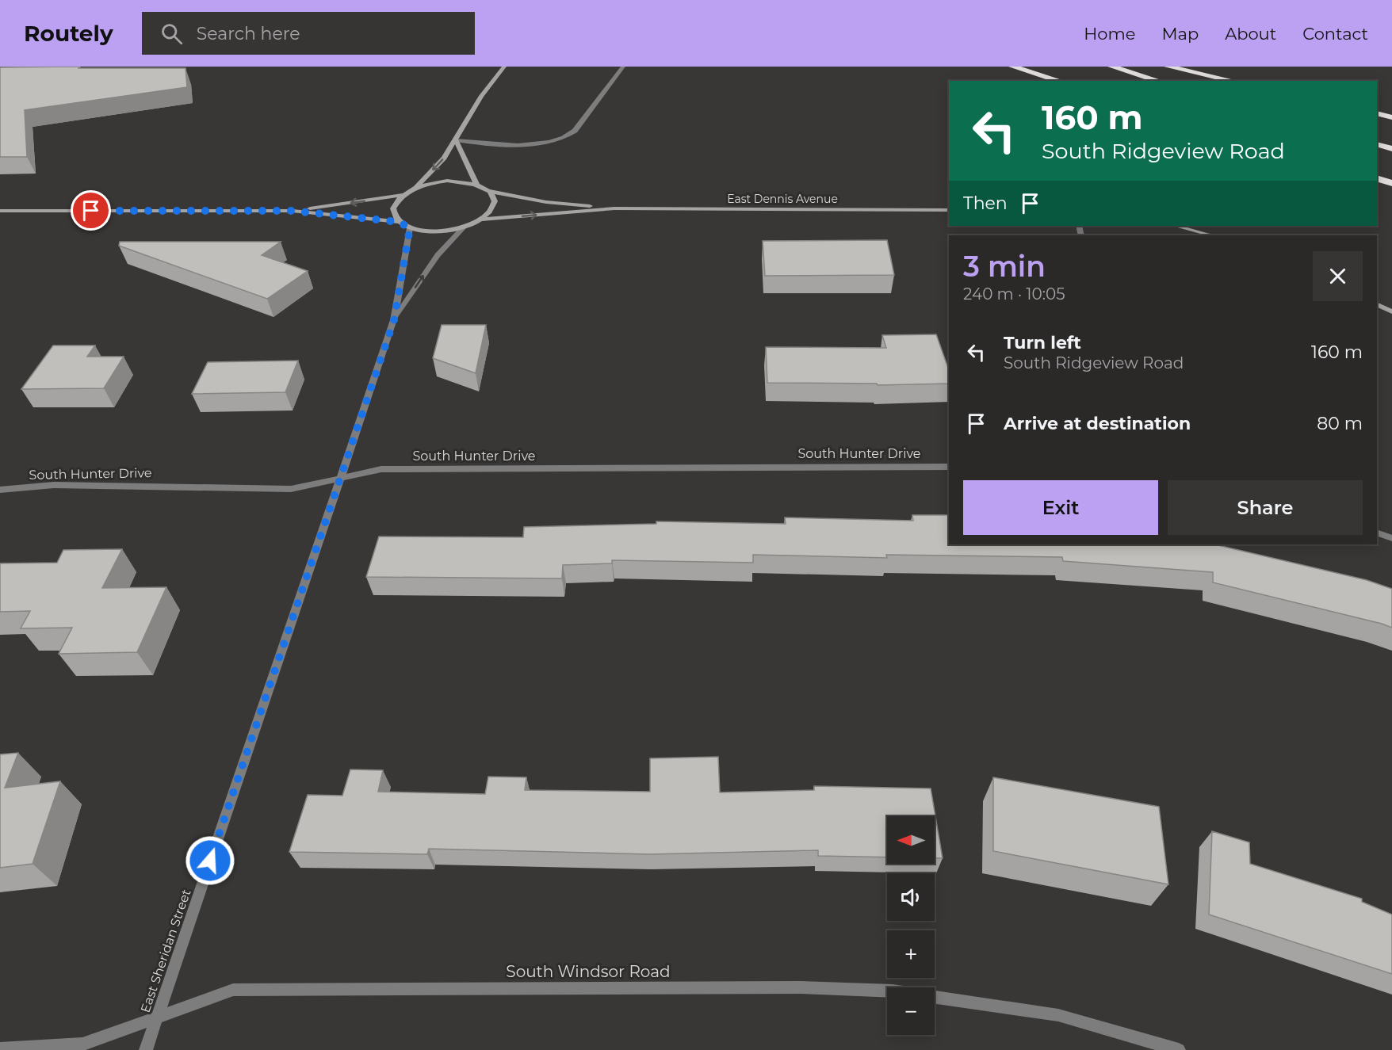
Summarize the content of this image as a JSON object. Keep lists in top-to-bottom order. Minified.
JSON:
{"streets":{"main road":["East Dennis Avenue"],"street":["South Hunter Drive","East Sheridan Street","South Windsor Road"]},"crossings":[["East Dennis Avenue","East Sheridan Street"],["South Hunter Drive","East Sheridan Street"],["East Sheridan Street","South Windsor Road"]],"north":"left","page":{"header":"Routely","search":"Search here","nav":["Home","Map","About","Contact"],"turn":["160 m","South Ridgeview Road"],"then":"Then","heading":["3 min","240 m · 10:05"],"list":[{"name":"Turn left","note":"South Ridgeview Road","value":"160 m"},{"name":"Arrive at destination","value":"80 m"}],"buttons":["Exit","Share"],"map_buttons":["+","−"]}}
